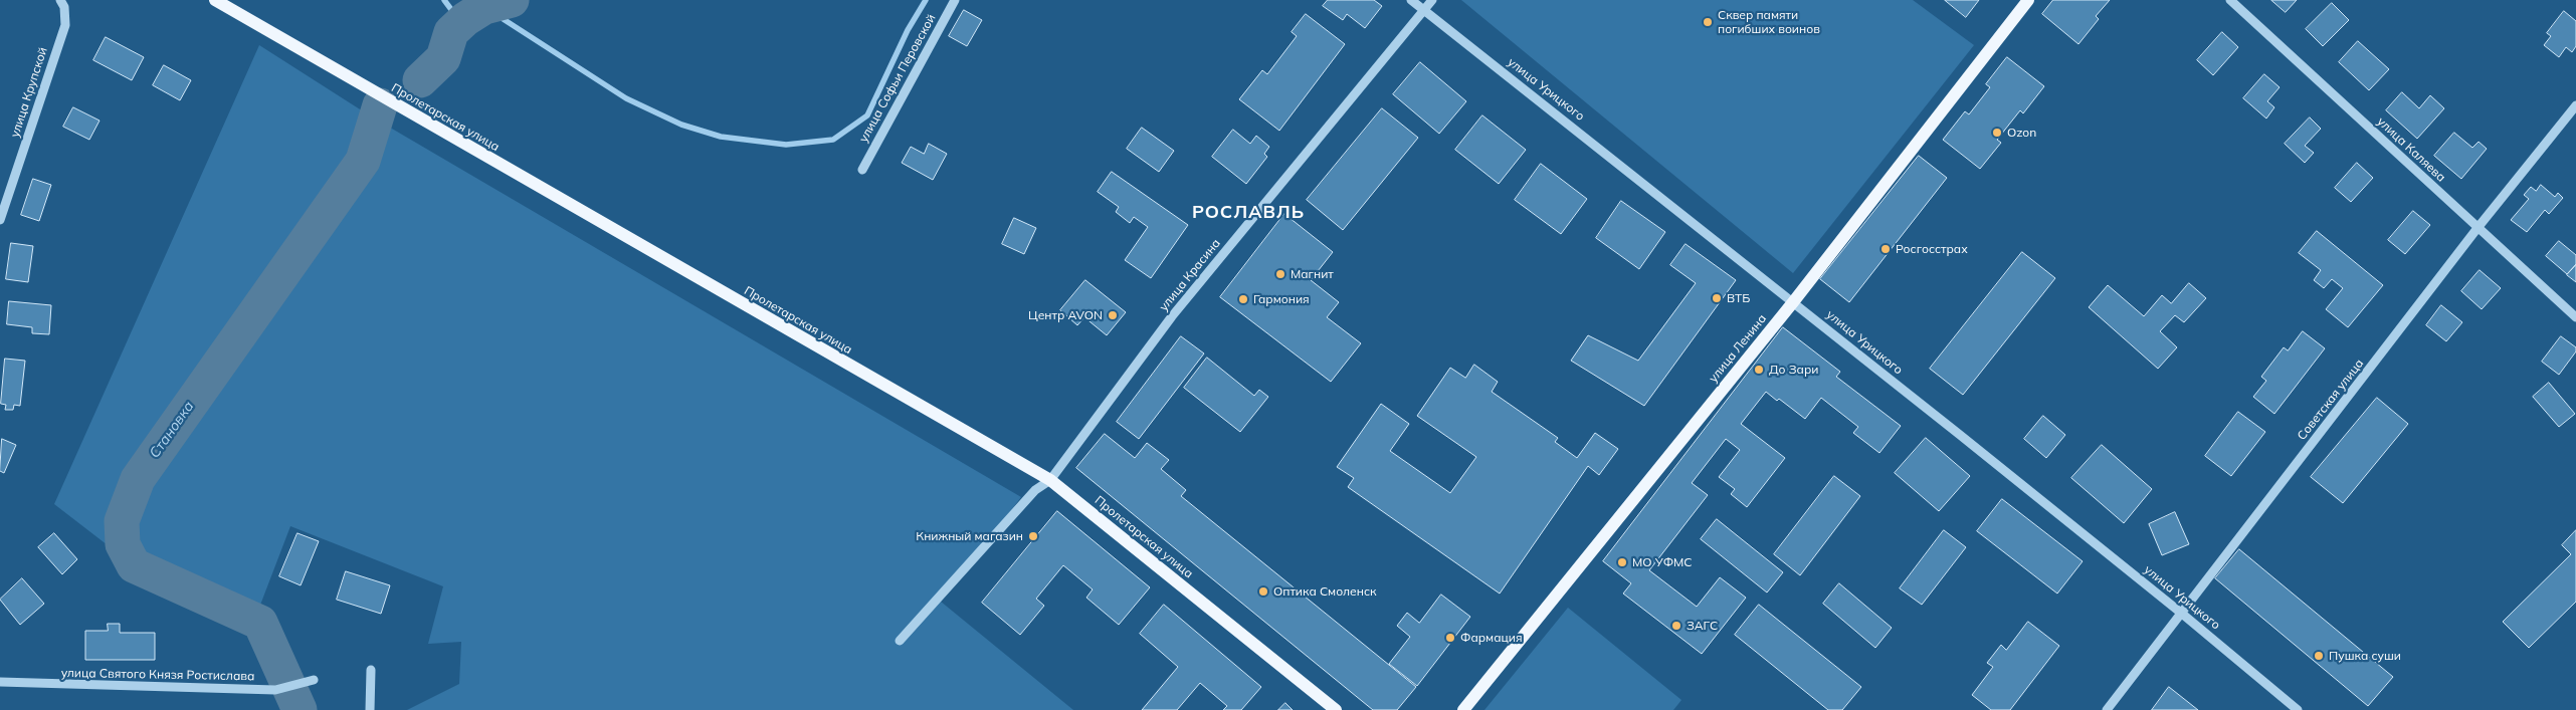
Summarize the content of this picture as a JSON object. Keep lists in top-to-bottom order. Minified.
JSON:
{"streets":{"main road":["Пролетарская улица","улица Ленина"],"street":["улица Софьи Перовской","улица Урицкого","улица Крупской","улица Каляева","улица Красина","Советская улица","улица Святого Князя Ростислава"]},"crossings":[["улица Урицкого","улица Красина"],["улица Урицкого","улица Ленина"],["улица Урицкого","Советская улица"],["Пролетарская улица","улица Красина"],["улица Каляева","Советская улица"]],"districts":["РОСЛАВЛЬ"],"water":["Становка"],"places":["Сквер памяти погибших воинов","Ozon","Росгосстрах","Магнит","ВТБ","Гармония","Центр AVON","До Зари","Книжный магазин","МО УФМС","Оптика Смоленск","ЗАГС","Фармация","Пушка суши"]}
